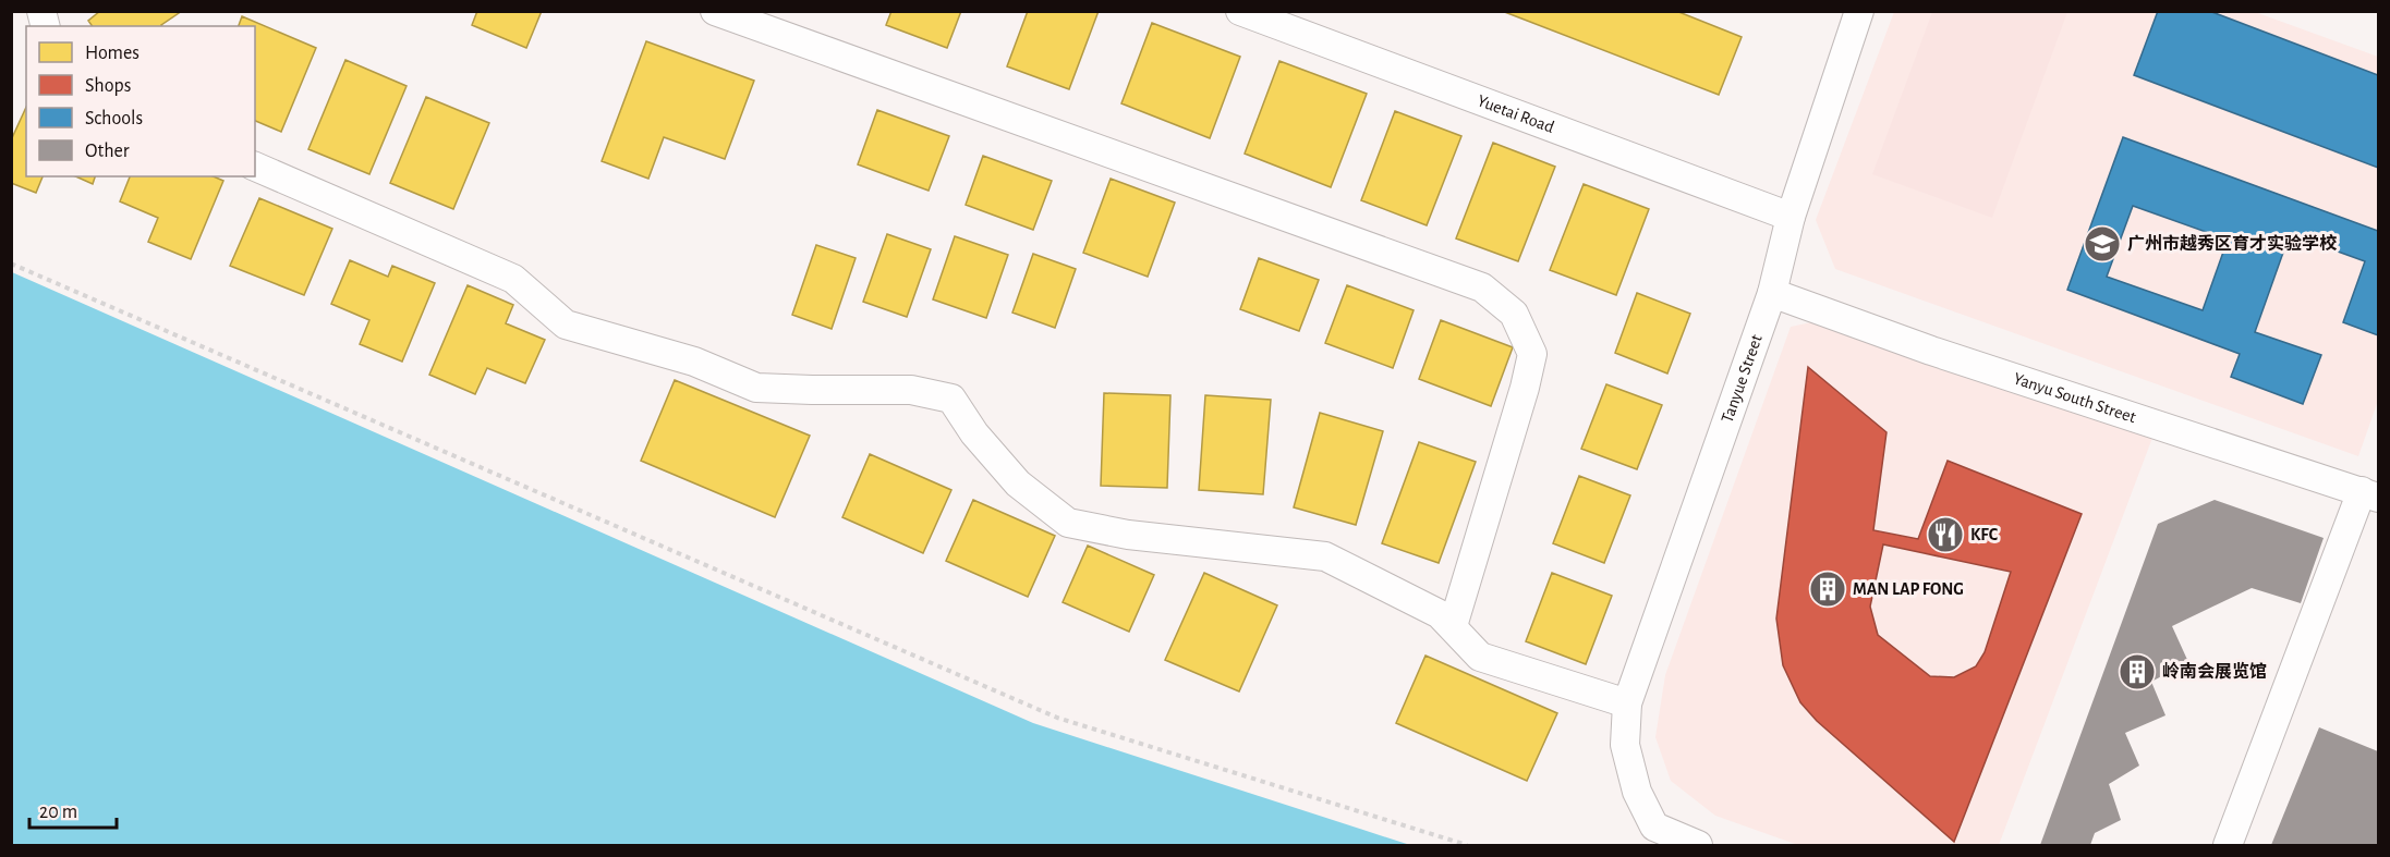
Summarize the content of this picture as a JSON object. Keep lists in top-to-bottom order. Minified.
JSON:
{"streets":{"street":["Yuetai Road","Tanyue Street","Yanyu South Street"]},"crossings":[["Yuetai Road","Tanyue Street"],["Tanyue Street","Yanyu South Street"]],"places":{"school or university":["广州市越秀区育才实验学校"],"restaurant":["KFC"],"building":["MAN LAP FONG","岭南会展览馆"]},"legend":["Homes","Shops","Schools","Other"],"scale_bar":"20 m"}
